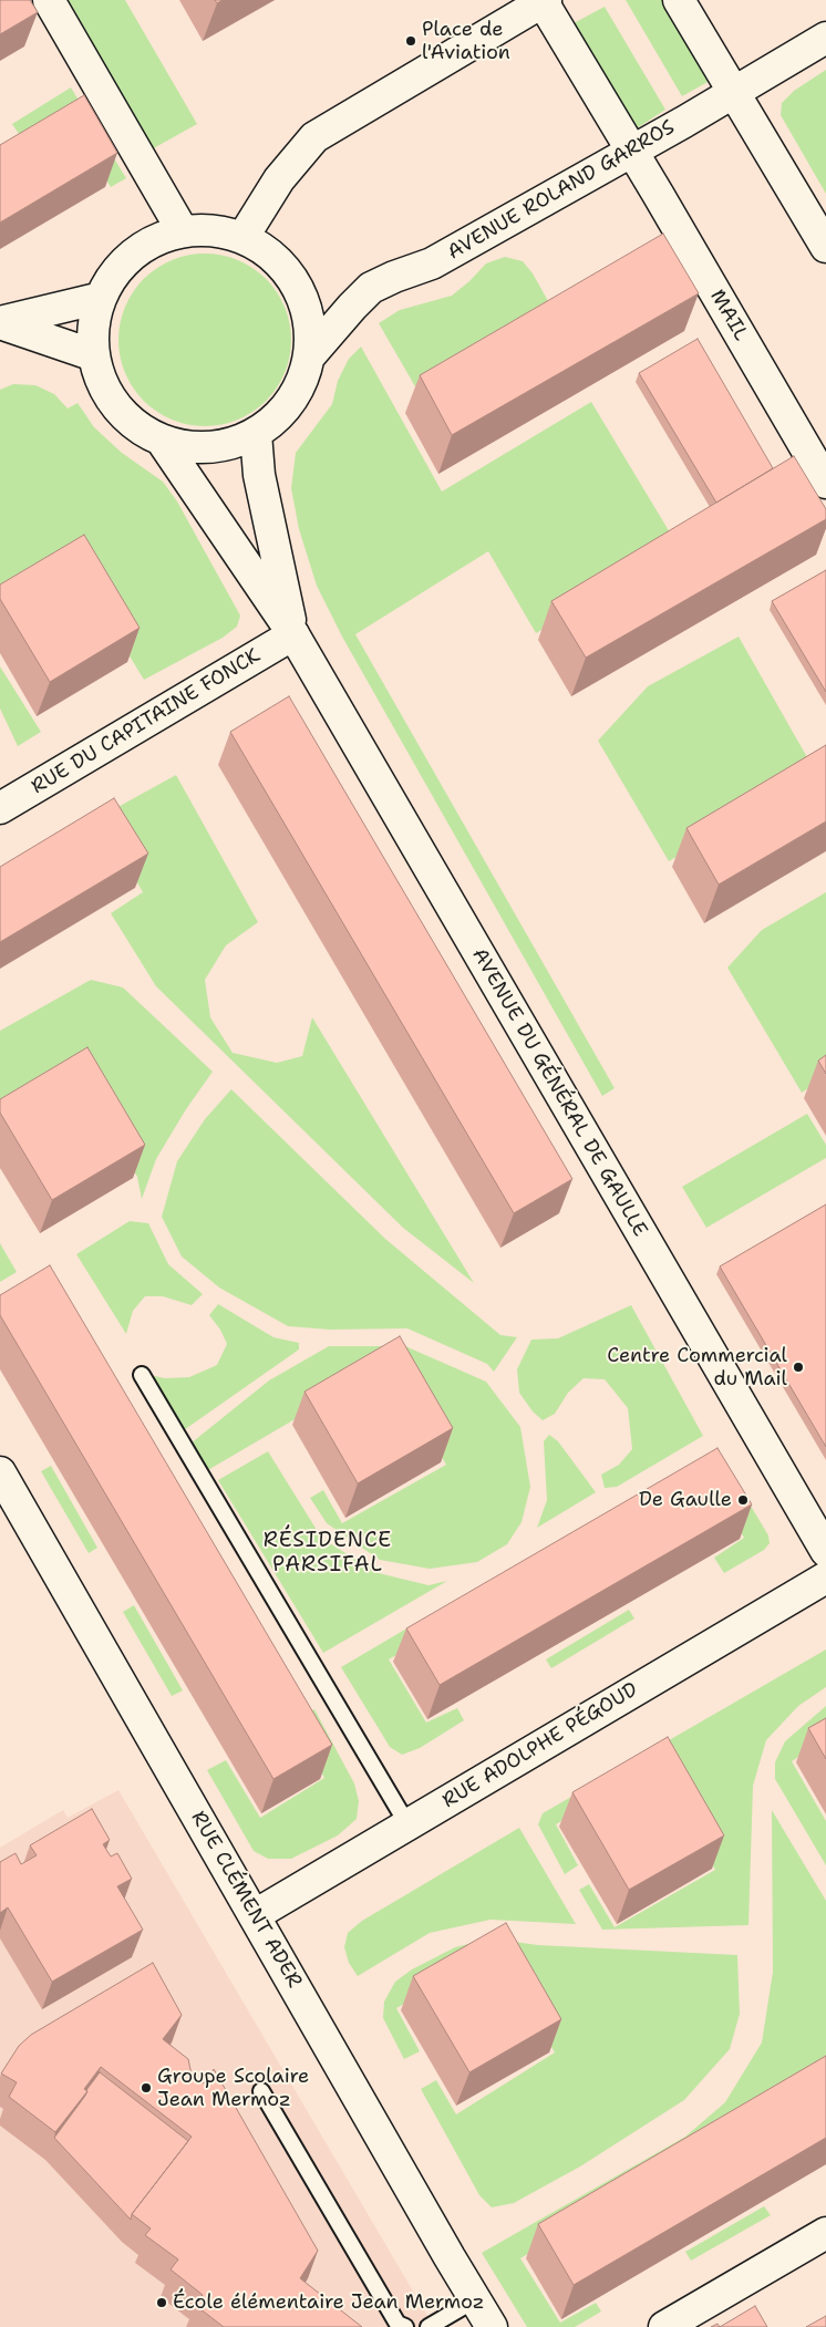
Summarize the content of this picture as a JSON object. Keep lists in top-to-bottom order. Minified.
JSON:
{"streets":{"street":["AVENUE ROLAND GARROS","MAIL","RUE DU CAPITAINE FONCK","AVENUE DU GÉNÉRAL DE GAULLE","RUE ADOLPHE PÉGOUD","RUE CLÉMENT ADER"]},"crossings":[["AVENUE ROLAND GARROS","MAIL"],["RUE DU CAPITAINE FONCK","AVENUE DU GÉNÉRAL DE GAULLE"],["RUE ADOLPHE PÉGOUD","RUE CLÉMENT ADER"]],"districts":["RÉSIDENCE PARSIFAL"],"places":["Place de l'Aviation","Centre Commercial du Mail","De Gaulle","Groupe Scolaire Jean Mermoz","École élémentaire Jean Mermoz"]}
